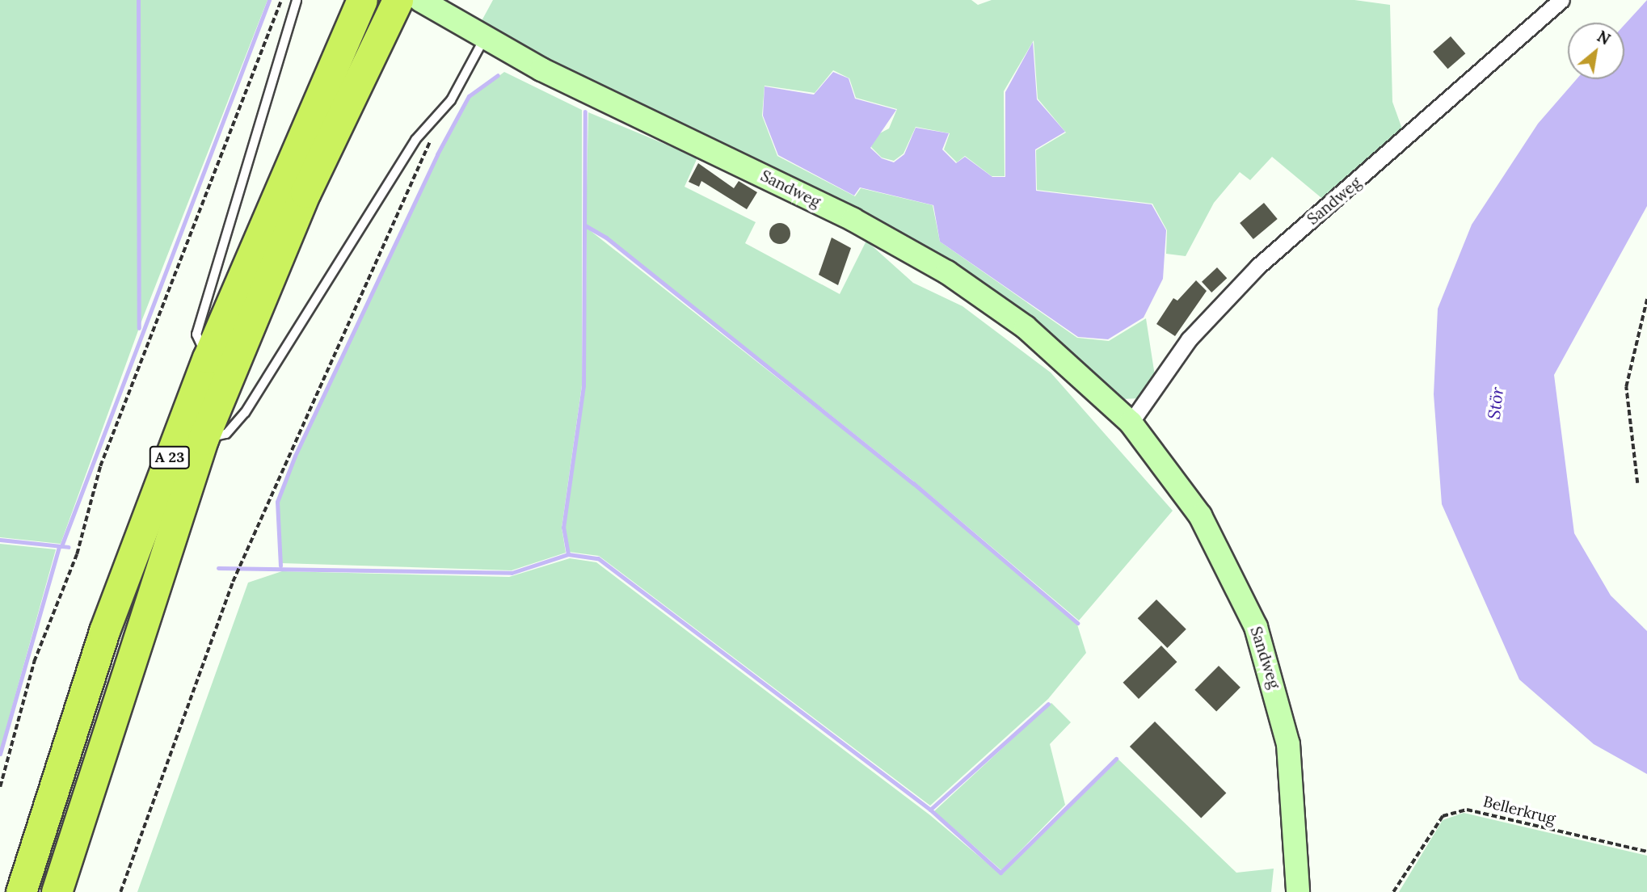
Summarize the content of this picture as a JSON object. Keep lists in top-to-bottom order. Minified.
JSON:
{"streets":{"highway":["A 23"],"street":["Sandweg"],"path":["Bellerkrug"]},"water":["Stör"],"north":"top right"}
